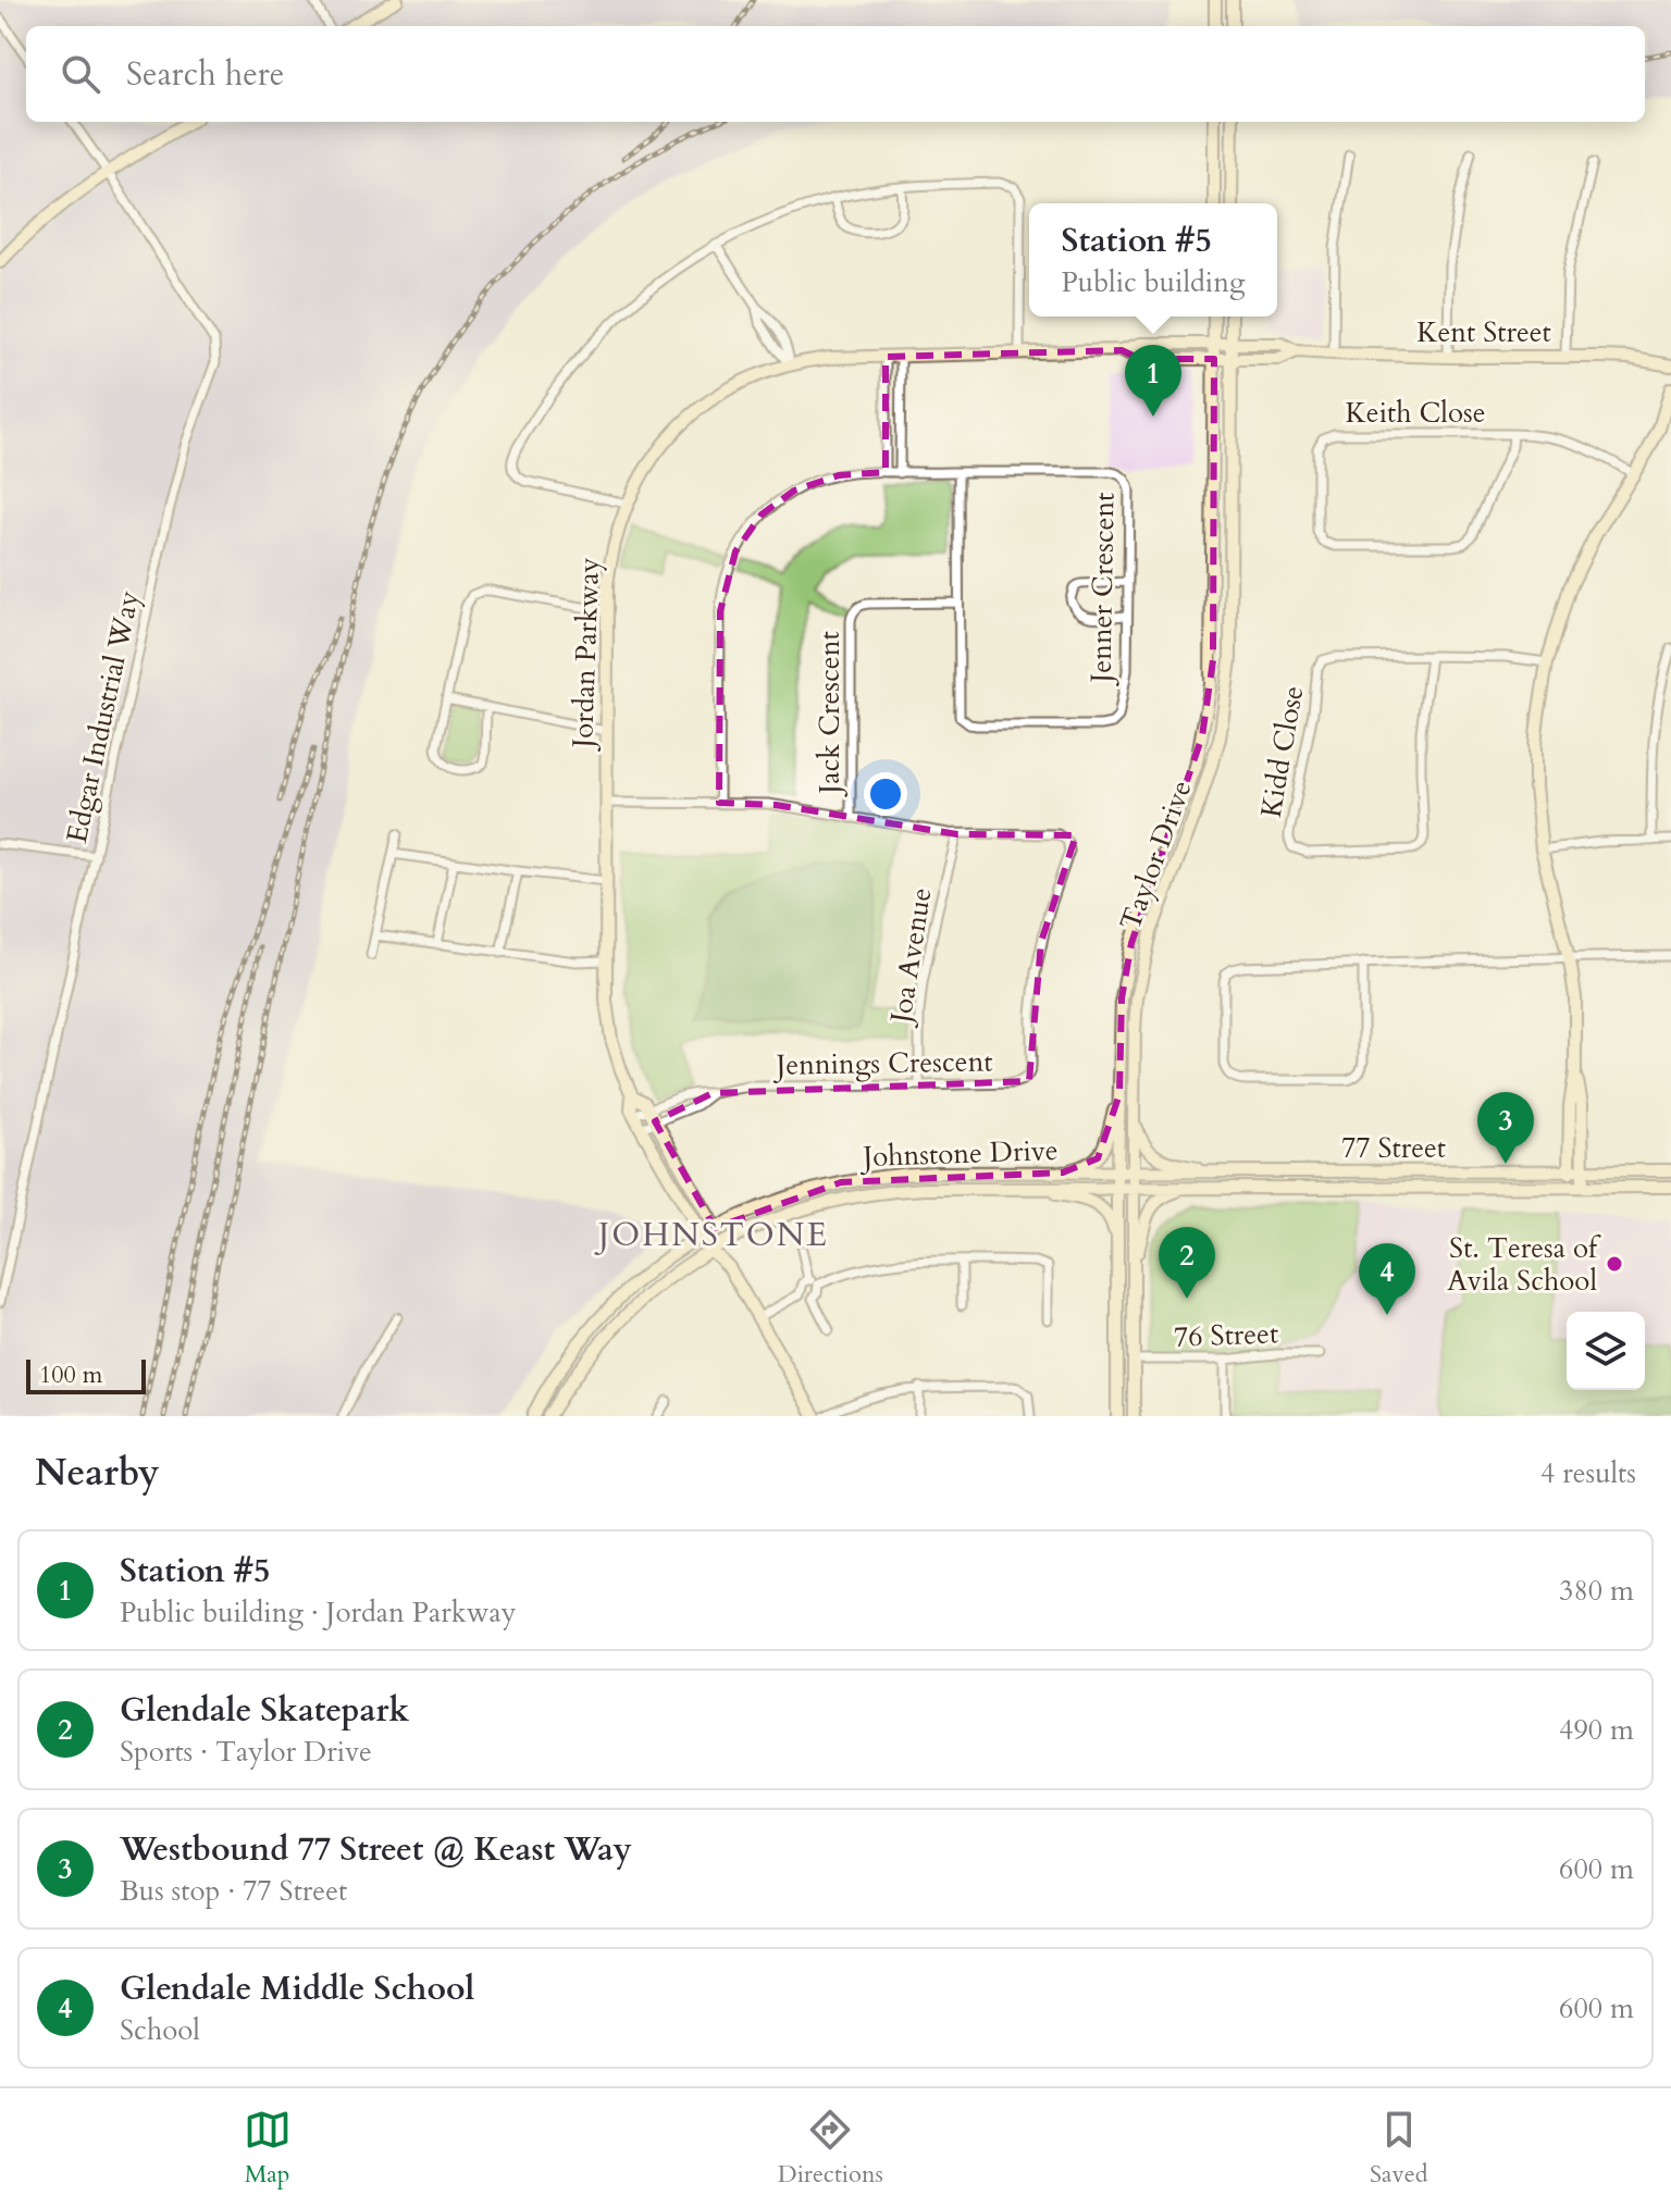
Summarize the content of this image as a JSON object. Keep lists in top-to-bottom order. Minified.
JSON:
{"streets":{"main road":["Kent Street","Jordan Parkway","Taylor Drive","77 Street","Johnstone Drive"],"street":["Keith Close","Jenner Crescent","Jack Crescent","Edgar Industrial Way","Kidd Close","Joa Avenue","Jennings Crescent","76 Street"]},"crossings":[["Kent Street","Jordan Parkway"],["Kent Street","Taylor Drive"],["Jenner Crescent","Jack Crescent"],["Jenner Crescent","Jennings Crescent"],["Jordan Parkway","Taylor Drive"],["Jordan Parkway","Jennings Crescent"],["Jordan Parkway","Johnstone Drive"],["Jack Crescent","Jennings Crescent"],["Taylor Drive","77 Street"],["Taylor Drive","Johnstone Drive"],["Taylor Drive","76 Street"],["Joa Avenue","Jennings Crescent"],["77 Street","Johnstone Drive"]],"districts":["JOHNSTONE"],"places":["St. Teresa of Avila School"],"scale_bar":"100 m","page":{"search":"Search here","popup":["Station #5","Public building"],"pins":["1","3","2","4"],"scale":"100 m","heading":["Nearby","4 results"],"list":[{"mark":"1","name":"Station #5","note":"Public building · Jordan Parkway","value":"380 m"},{"mark":"2","name":"Glendale Skatepark","note":"Sports · Taylor Drive","value":"490 m"},{"mark":"3","name":"Westbound 77 Street @ Keast Way","note":"Bus stop · 77 Street","value":"600 m"},{"mark":"4","name":"Glendale Middle School","note":"School","value":"600 m"}],"nav":["Map","Directions","Saved"]}}
